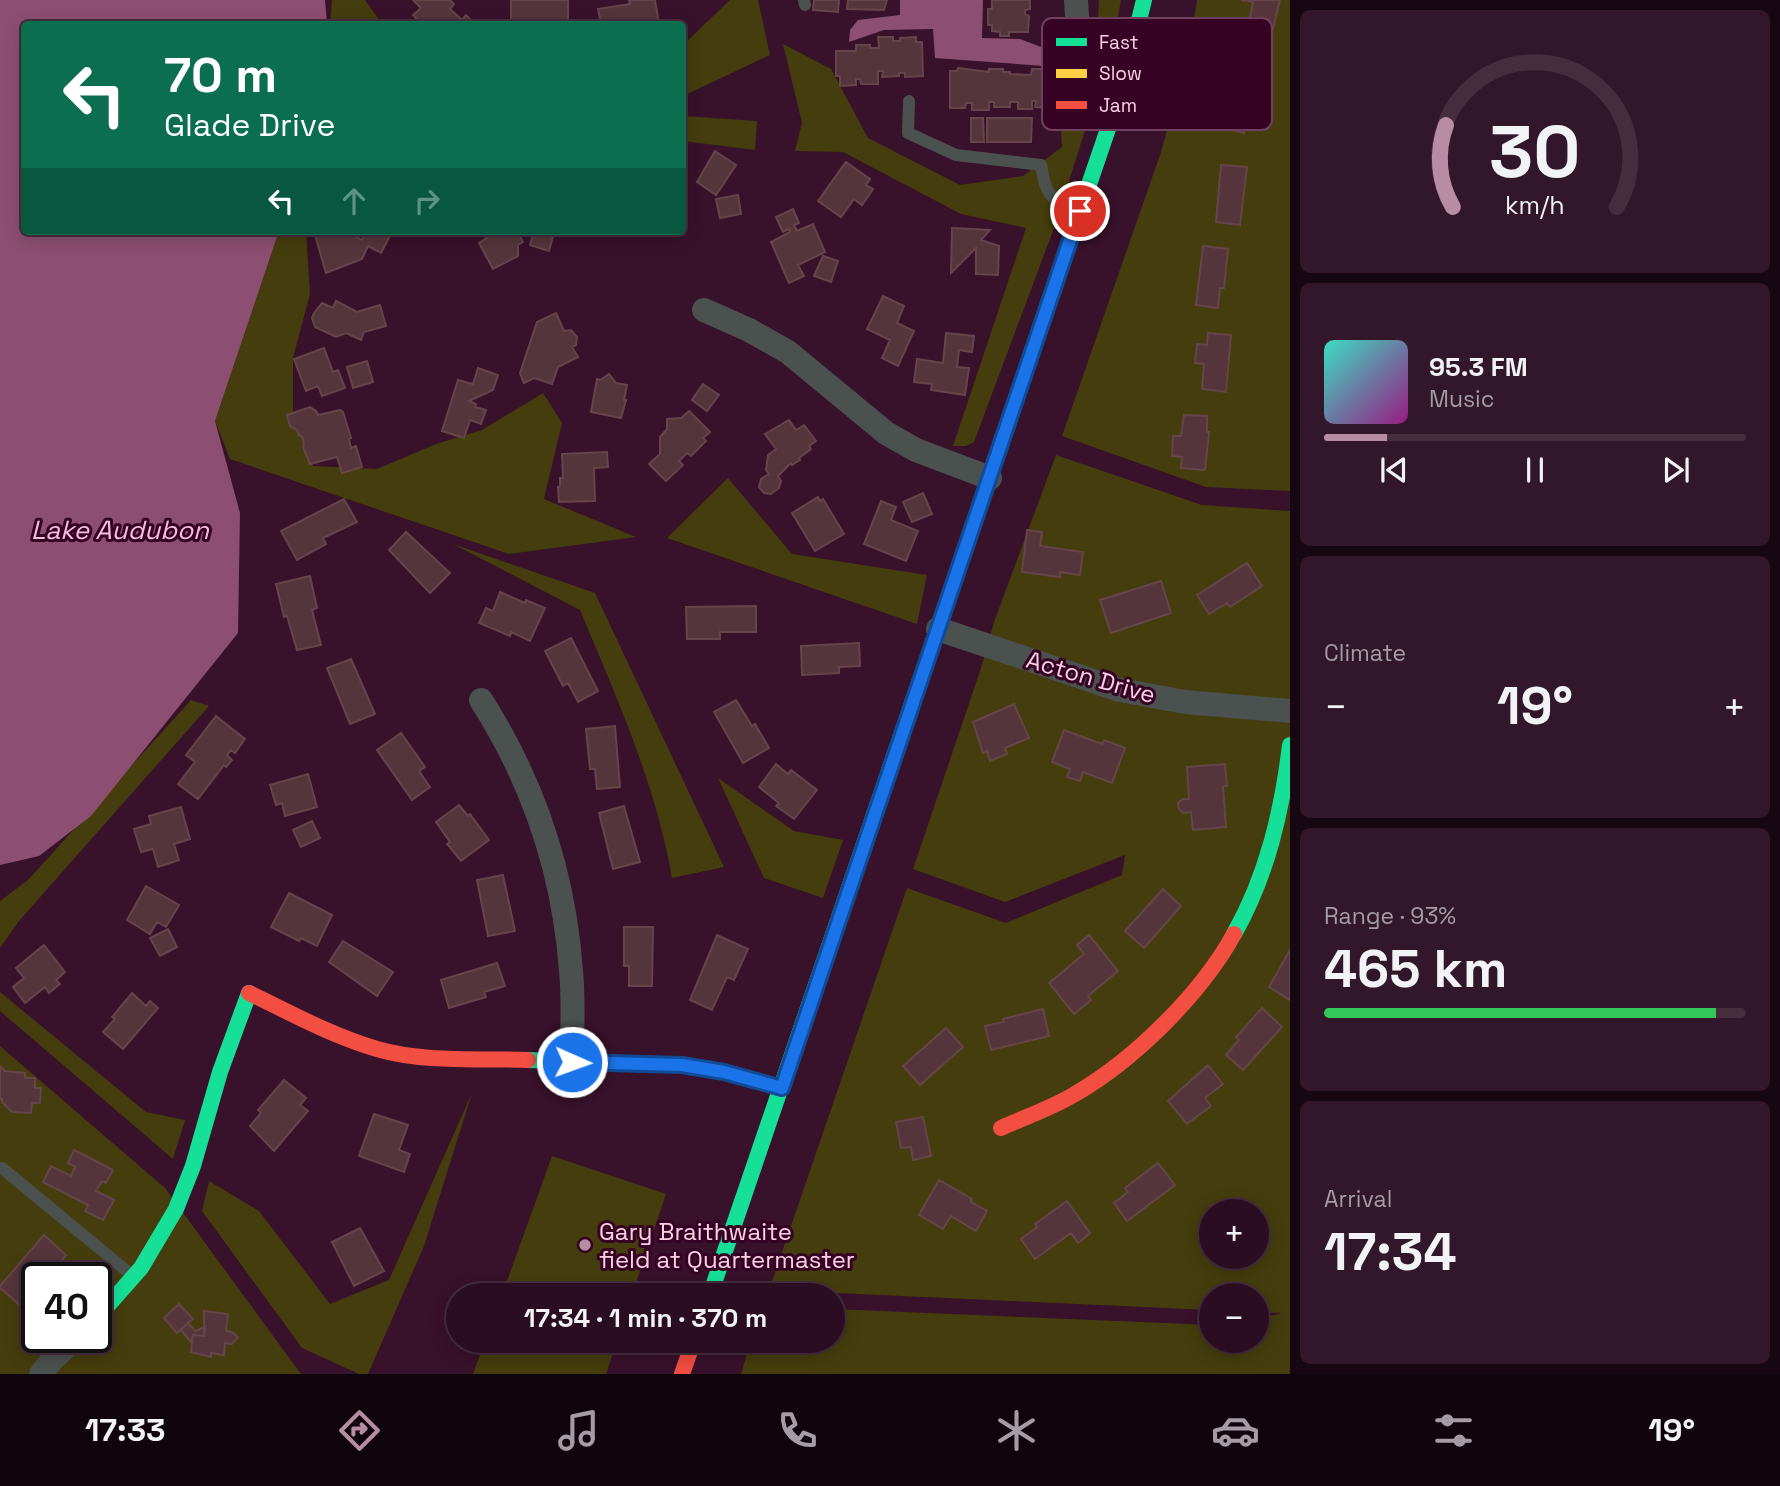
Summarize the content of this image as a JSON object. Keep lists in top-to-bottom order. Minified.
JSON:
{"streets":{"street":["Acton Drive"]},"water":["Lake Audubon"],"places":["Gary Braithwaite field at Quartermaster"],"legend":["Fast","Slow","Jam"],"page":{"turn":["70 m","Glade Drive"],"song":["95.3 FM","Music"],"tile":["Climate",["Range · 93%","465 km"],["Arrival","17:34"]],"heat":["−","19°","+"],"map_buttons":["+","−"],"limit":"40","trip":"17:34 · 1 min · 370 m","tabs":["17:33","19°"],"gauge":["30","km/h"]}}
